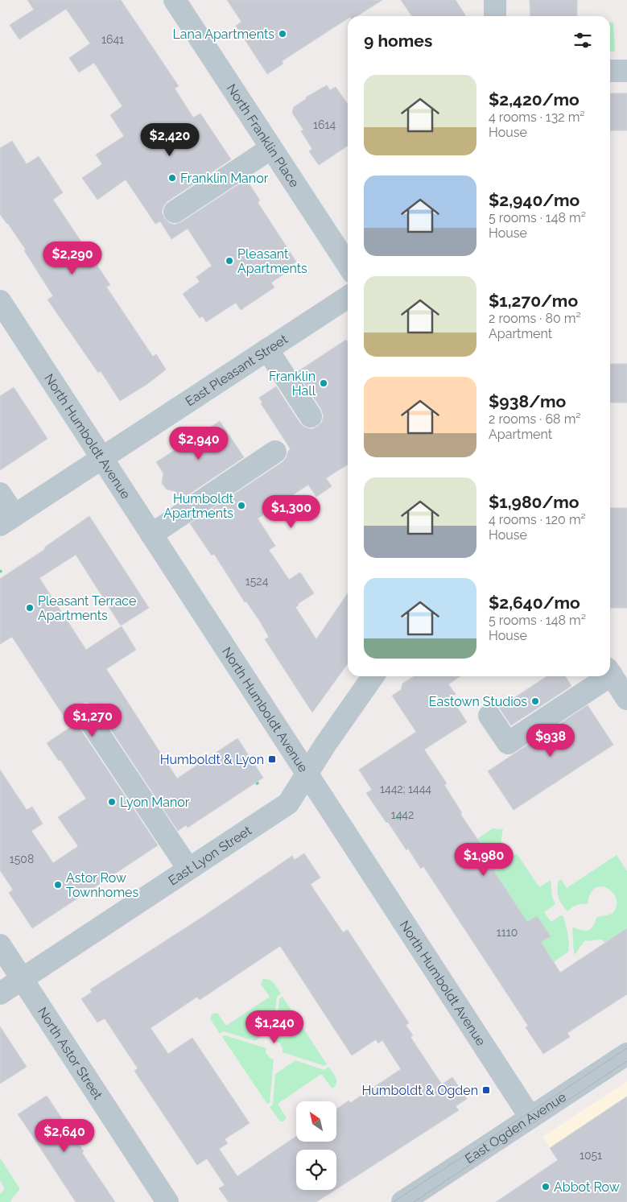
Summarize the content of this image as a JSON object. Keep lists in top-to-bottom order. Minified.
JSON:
{"streets":{"street":["North Franklin Place","East Pleasant Street","North Humboldt Avenue","East Lyon Street","North Astor Street","East Ogden Avenue"]},"crossings":[["East Pleasant Street","North Humboldt Avenue"],["North Humboldt Avenue","East Lyon Street"],["North Humboldt Avenue","East Ogden Avenue"],["East Lyon Street","North Astor Street"]],"places":{"other":["Lana Apartments","Franklin Manor","Pleasant Apartments","Franklin Hall","Humboldt Apartments","Pleasant Terrace Apartments","Eastown Studios","Lyon Manor","Astor Row Townhomes","Abbot Row"],"transit":["Humboldt & Lyon","Humboldt & Ogden"]},"house_numbers":["1641","1614","1524","1442; 1444","1442","1508","1110","1051"],"north":"top left","page":{"heading":"9 homes","list":[{"name":"$2,420/mo","note":"4 rooms · 132 m² · House"},{"name":"$2,940/mo","note":"5 rooms · 148 m² · House"},{"name":"$1,270/mo","note":"2 rooms · 80 m² · Apartment"},{"name":"$938/mo","note":"2 rooms · 68 m² · Apartment"},{"name":"$1,980/mo","note":"4 rooms · 120 m² · House"},{"name":"$2,640/mo","note":"5 rooms · 148 m² · House"}],"price":["$2,420","$2,290","$2,940","$1,300","$1,270","$938","$1,980","$1,240","$2,640"]}}
